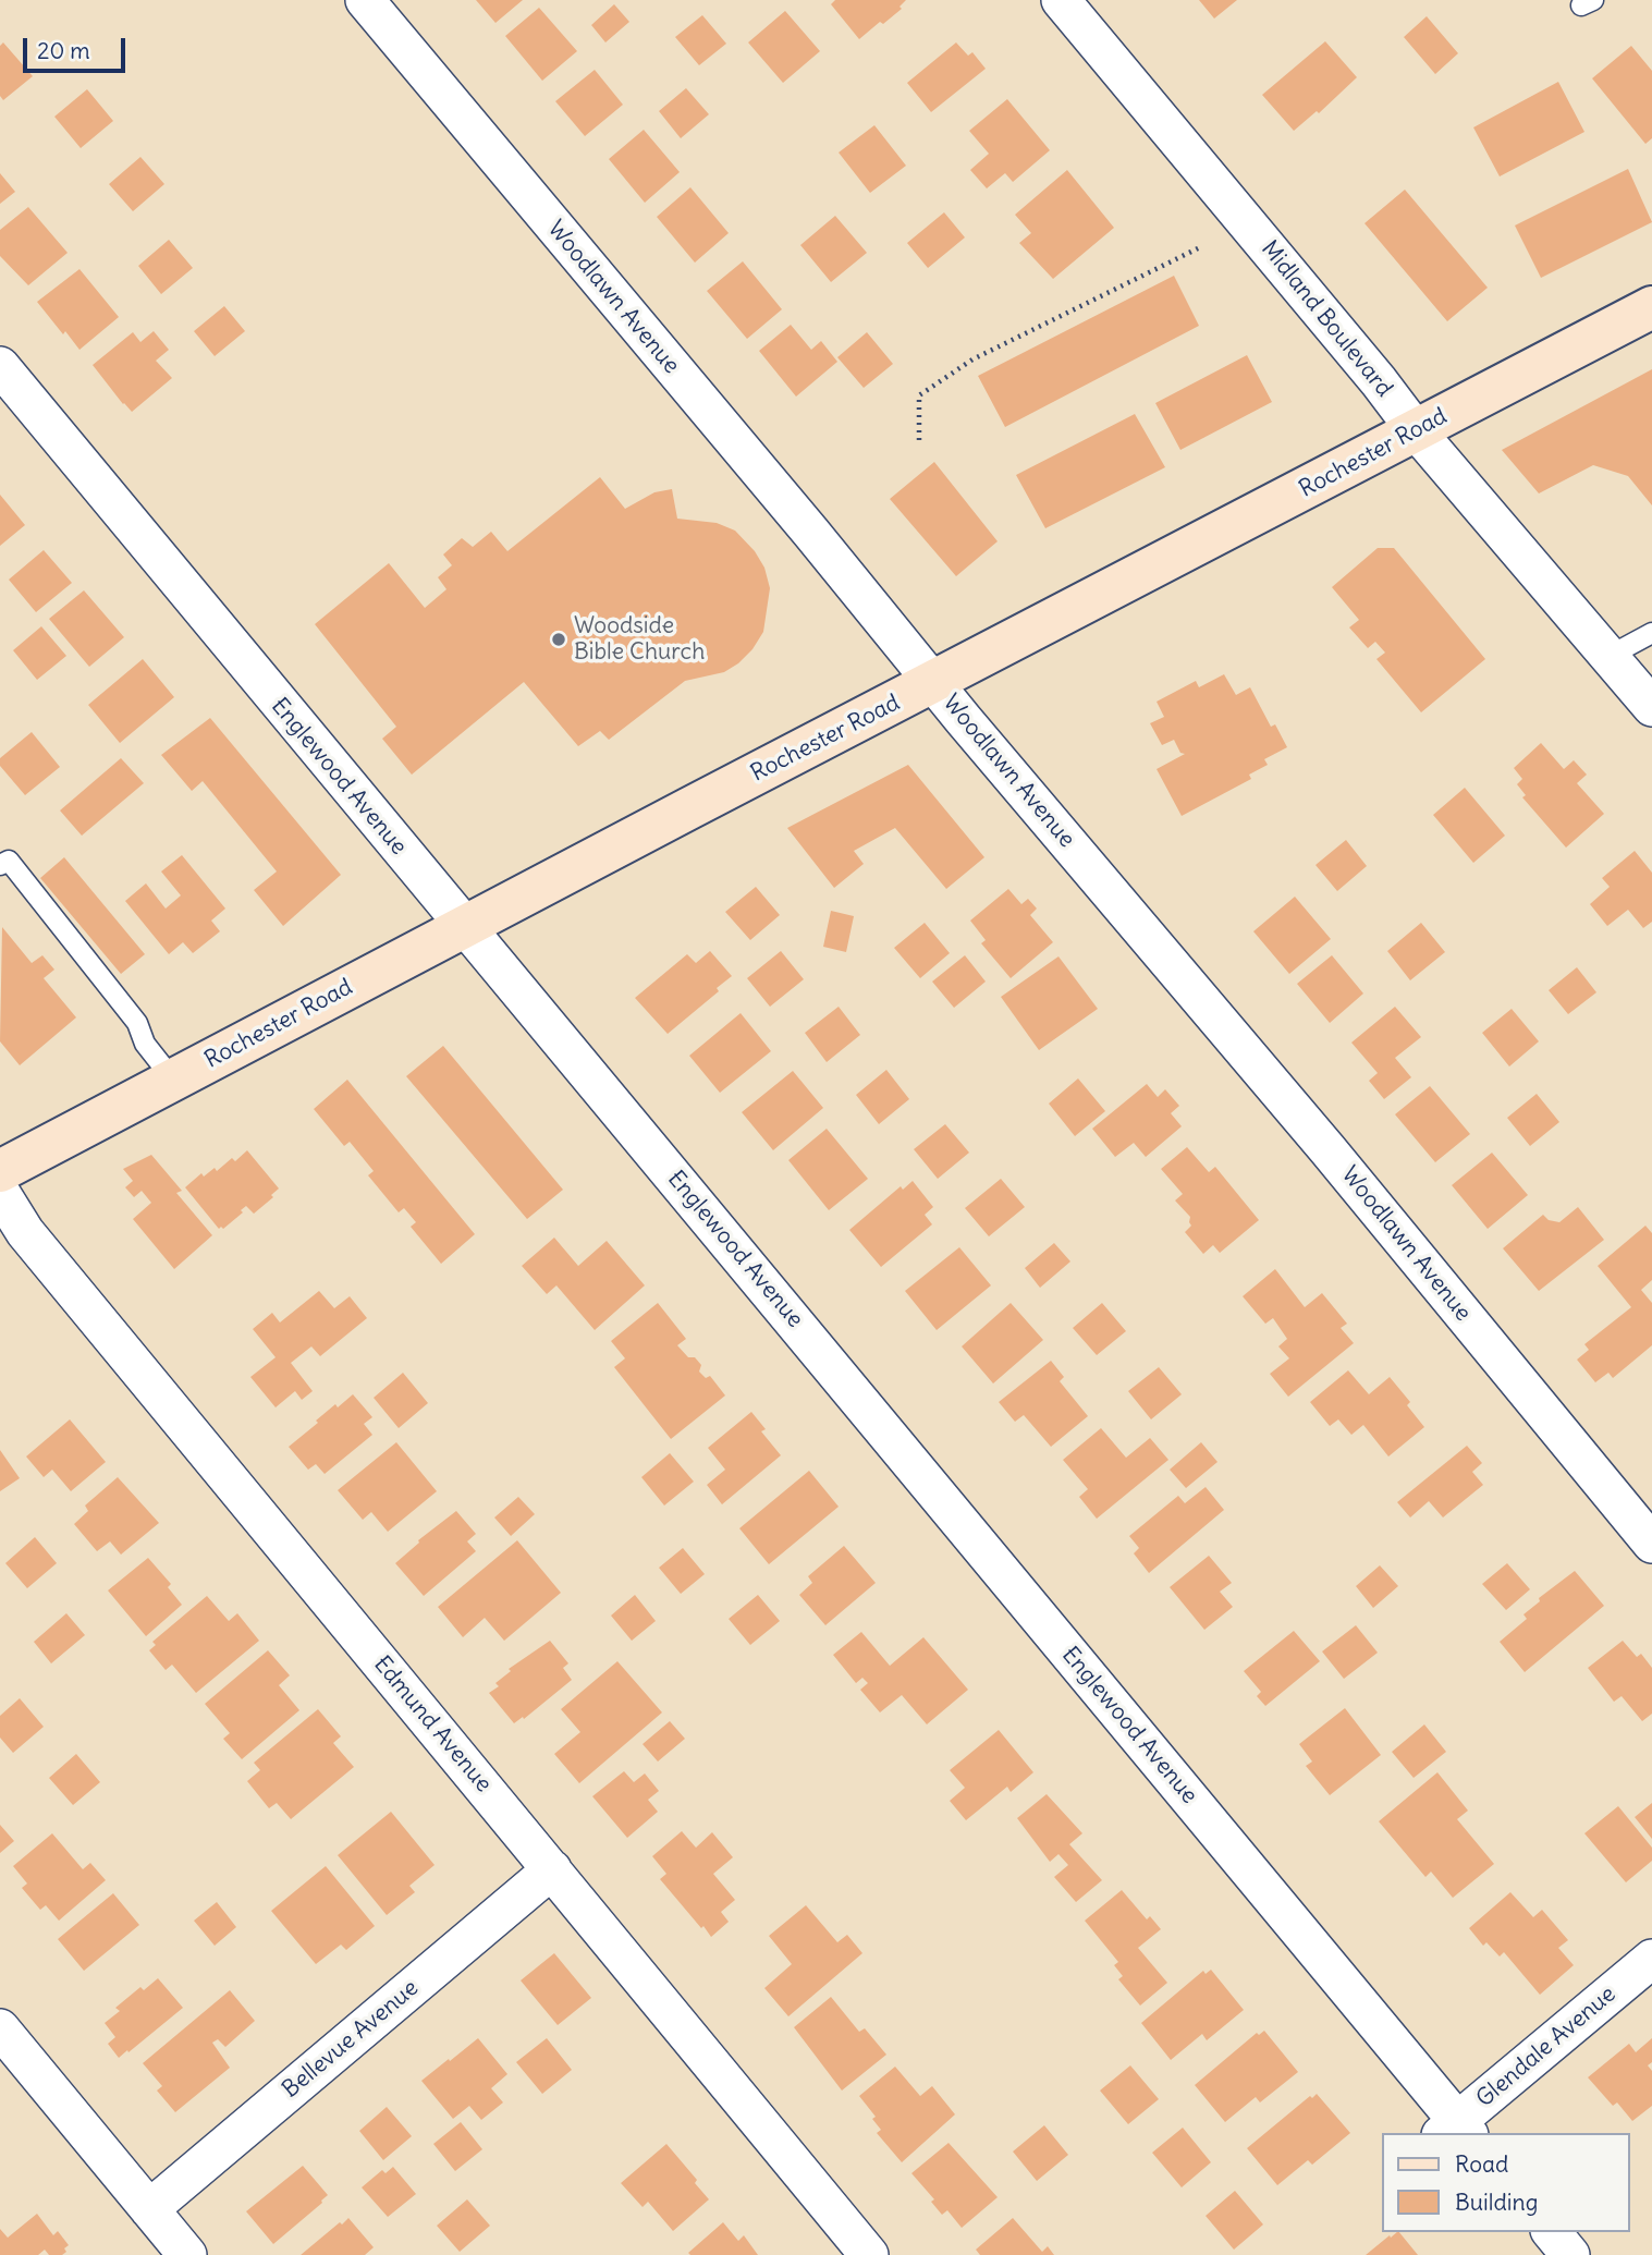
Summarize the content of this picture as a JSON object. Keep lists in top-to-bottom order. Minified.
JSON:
{"streets":{"main road":["Rochester Road"],"street":["Woodlawn Avenue","Midland Boulevard","Englewood Avenue","Edmund Avenue","Bellevue Avenue","Glendale Avenue"]},"crossings":[["Woodlawn Avenue","Rochester Road"],["Midland Boulevard","Rochester Road"],["Rochester Road","Englewood Avenue"],["Englewood Avenue","Glendale Avenue"],["Edmund Avenue","Bellevue Avenue"]],"places":["Woodside Bible Church"],"legend":["Road","Building"],"scale_bar":"20 m"}
